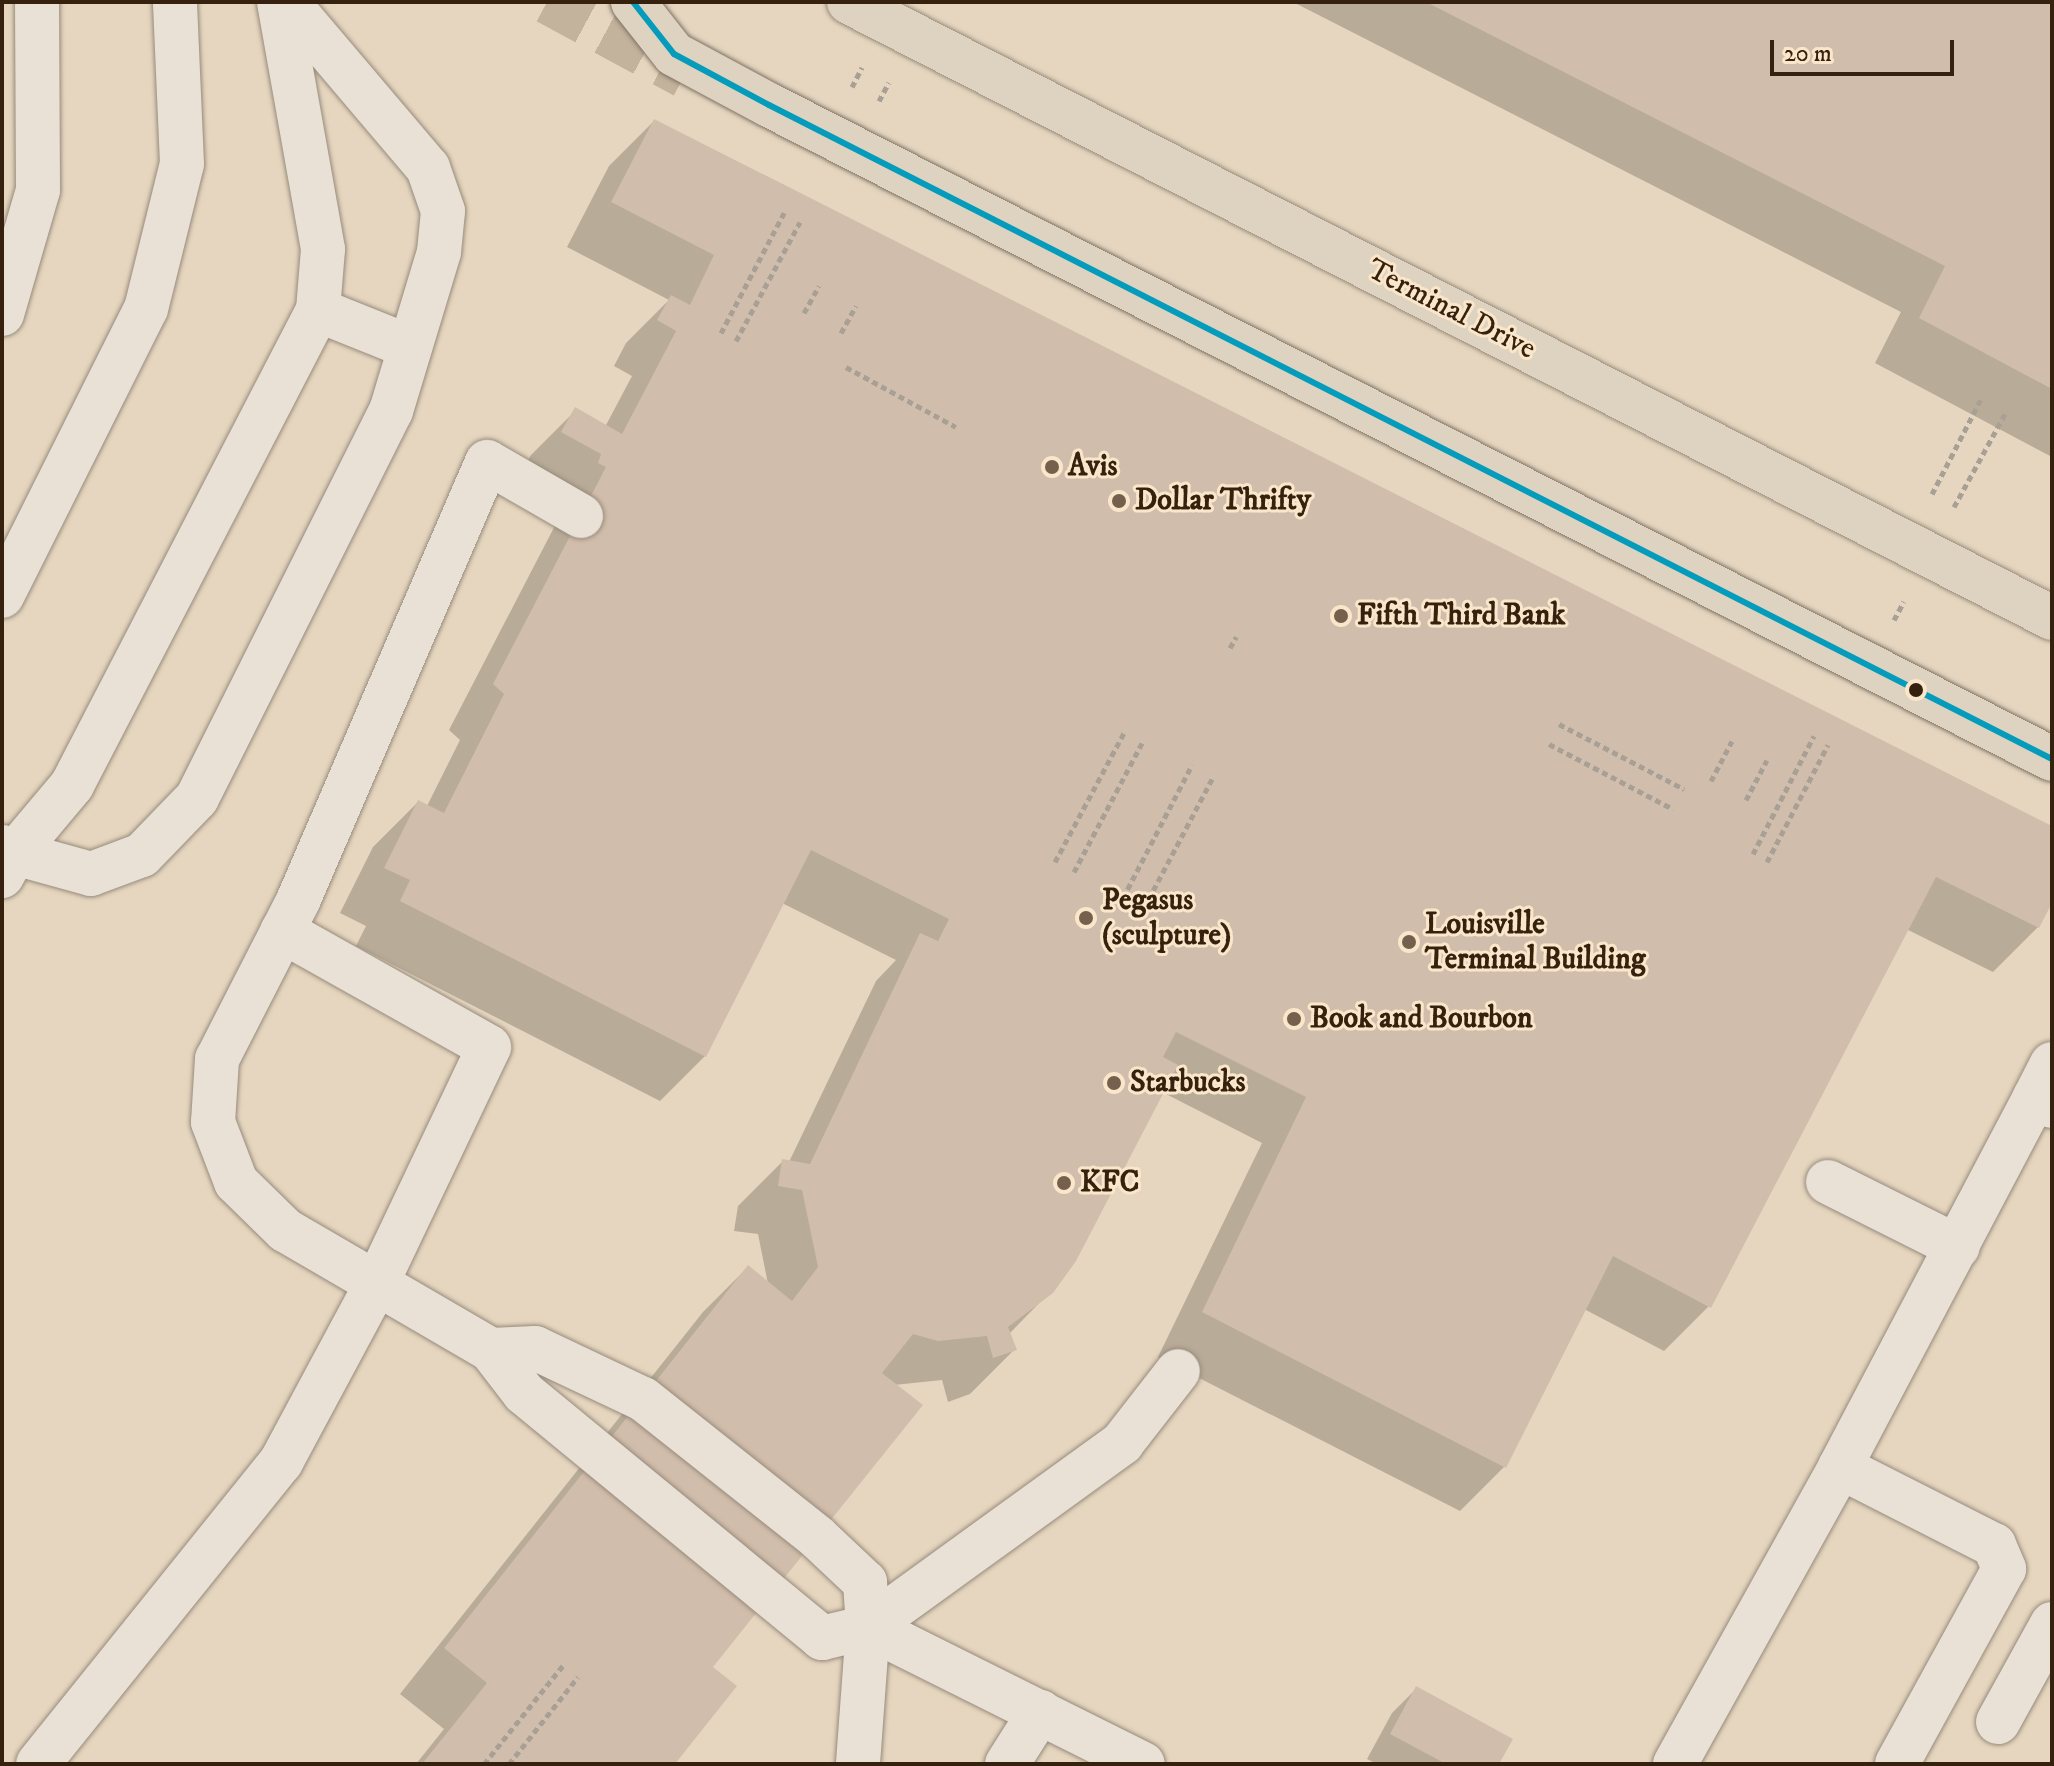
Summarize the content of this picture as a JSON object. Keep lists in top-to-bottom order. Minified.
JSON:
{"streets":{"main road":["Terminal Drive"]},"places":["Avis","Dollar Thrifty","Fifth Third Bank","Pegasus (sculpture)","Louisville Terminal Building","Book and Bourbon","Starbucks","KFC"],"scale_bar":"20 m"}
